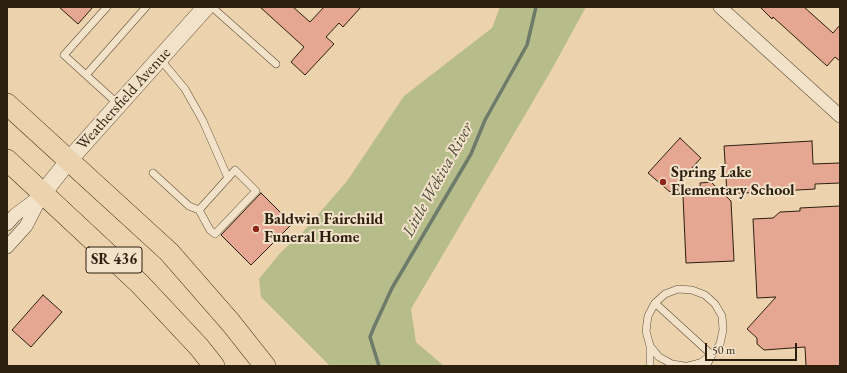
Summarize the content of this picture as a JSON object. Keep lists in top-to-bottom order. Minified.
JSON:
{"streets":{"main road":["SR 436"],"street":["Weathersfield Avenue"]},"crossings":[["Weathersfield Avenue","SR 436"]],"water":["Little Wekiva River"],"places":["Spring Lake Elementary School","Baldwin Fairchild Funeral Home"],"scale_bar":"50 m"}
